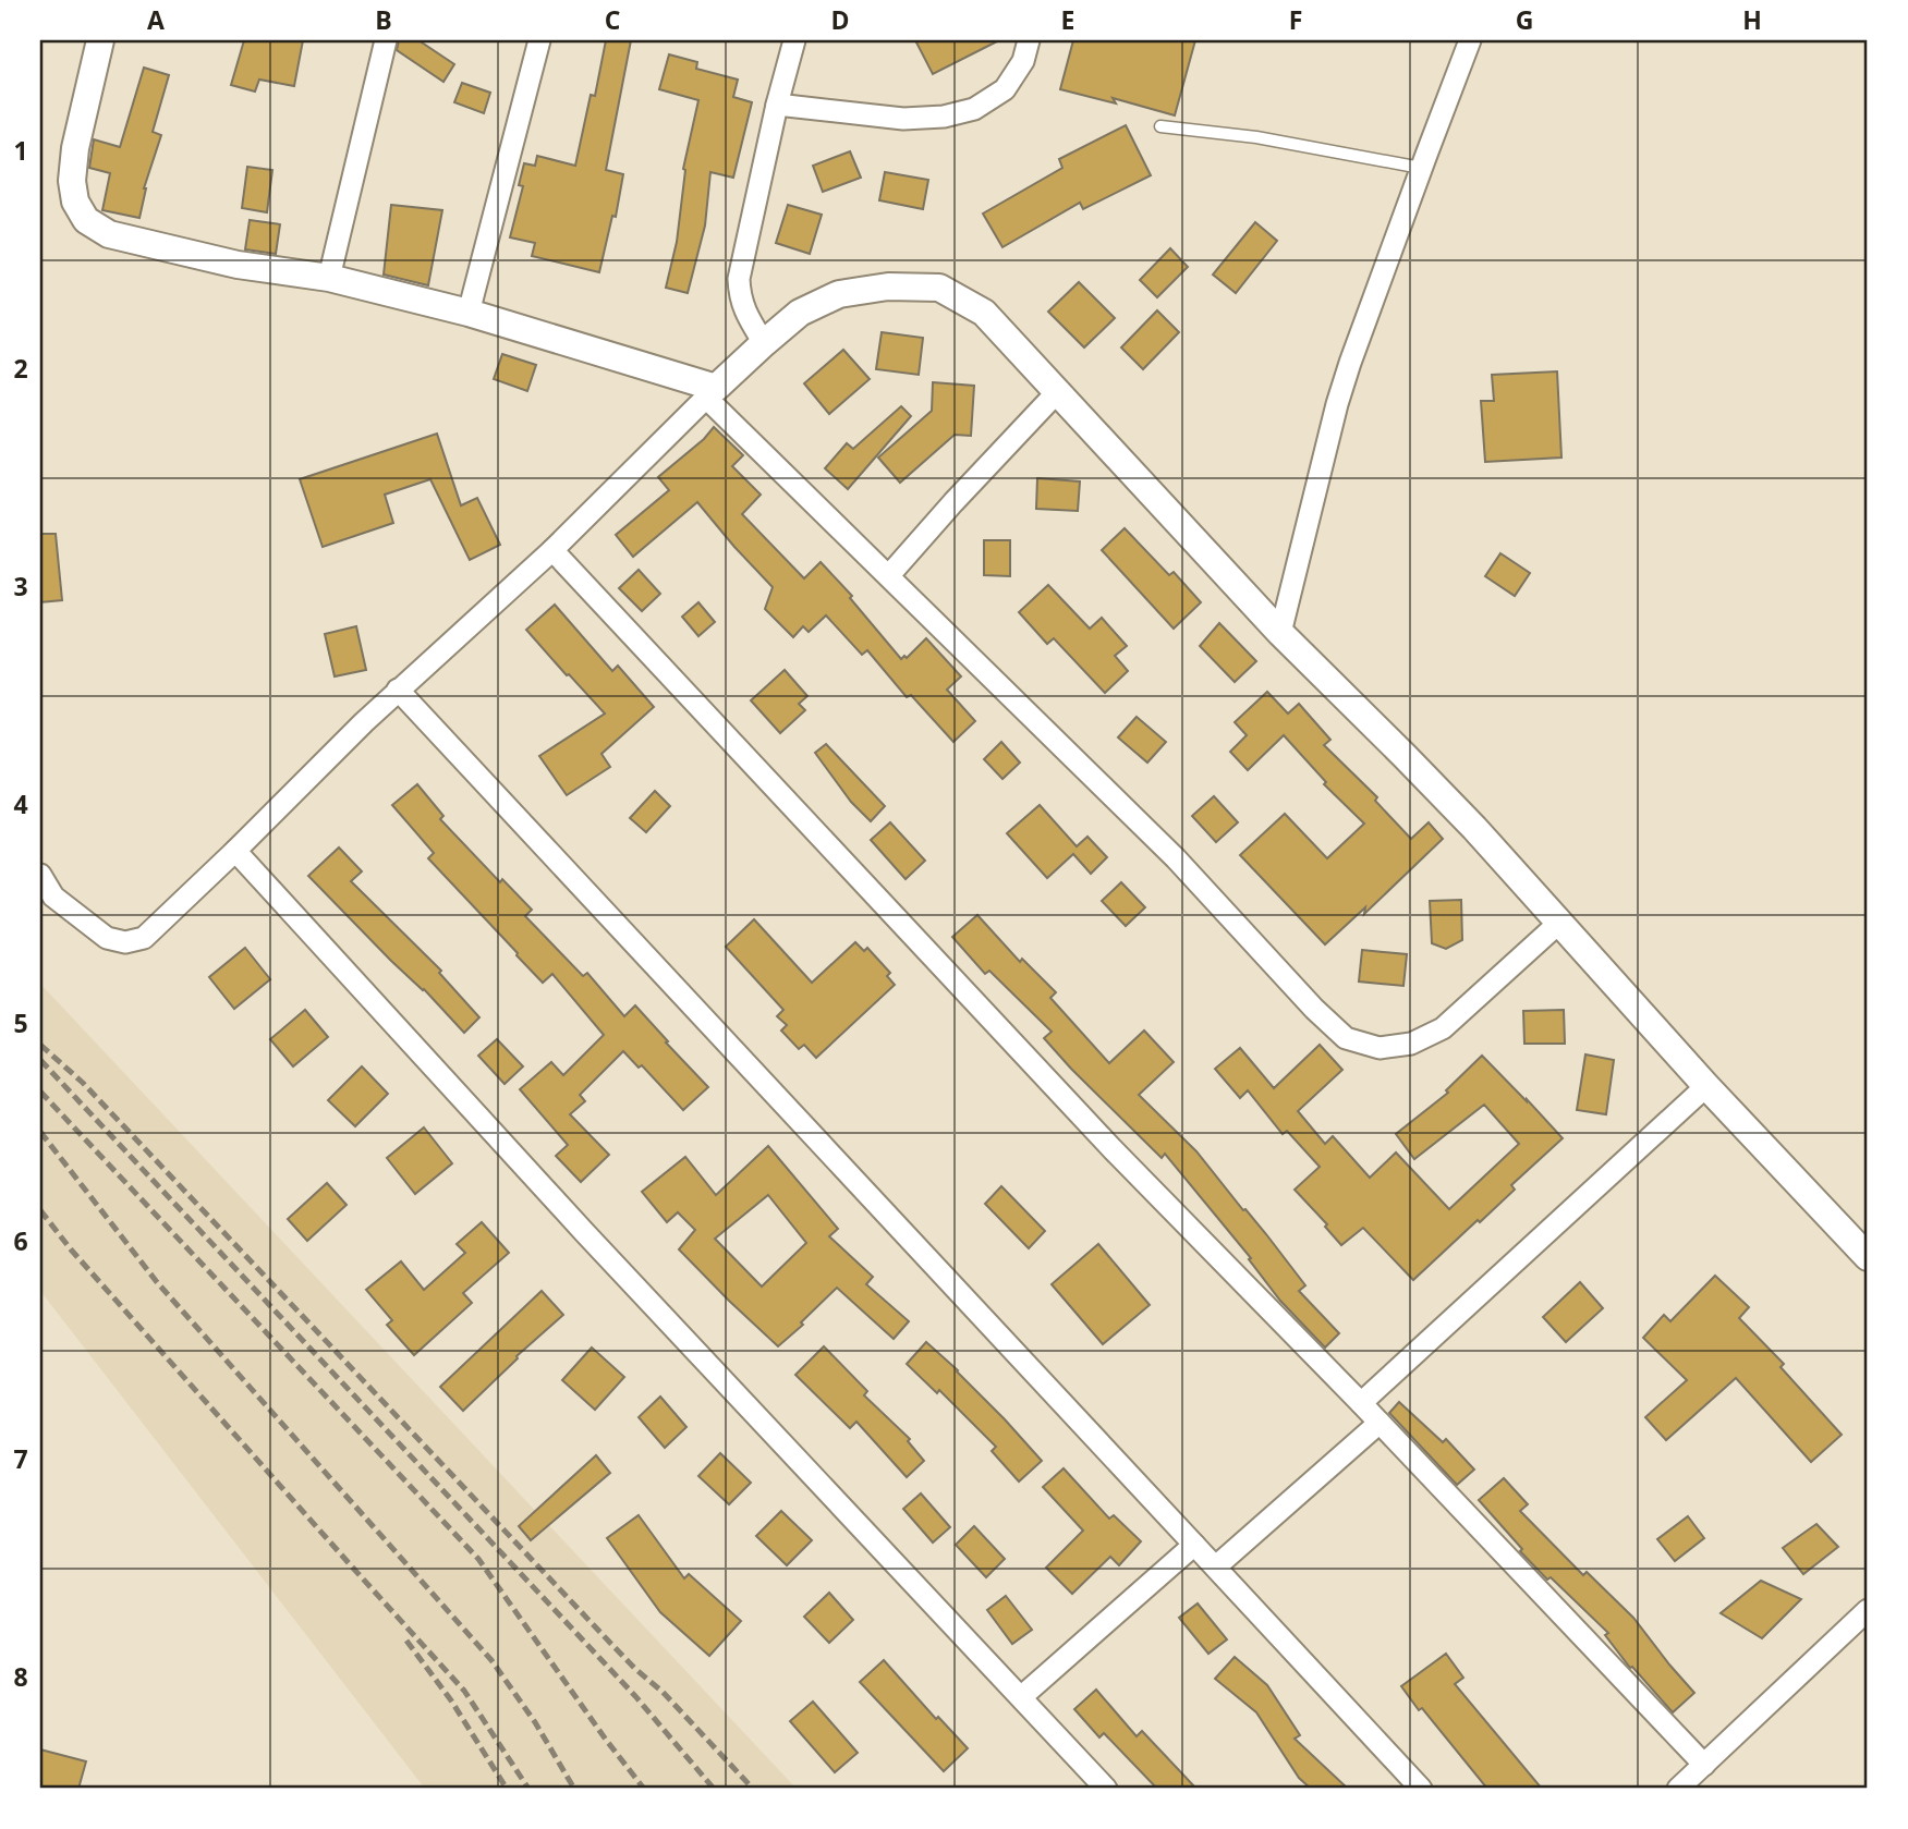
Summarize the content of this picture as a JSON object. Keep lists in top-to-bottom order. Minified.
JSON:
{"grid":{"columns":["A","B","C","D","E","F","G","H"],"rows":["1","2","3","4","5","6","7","8"]}}
